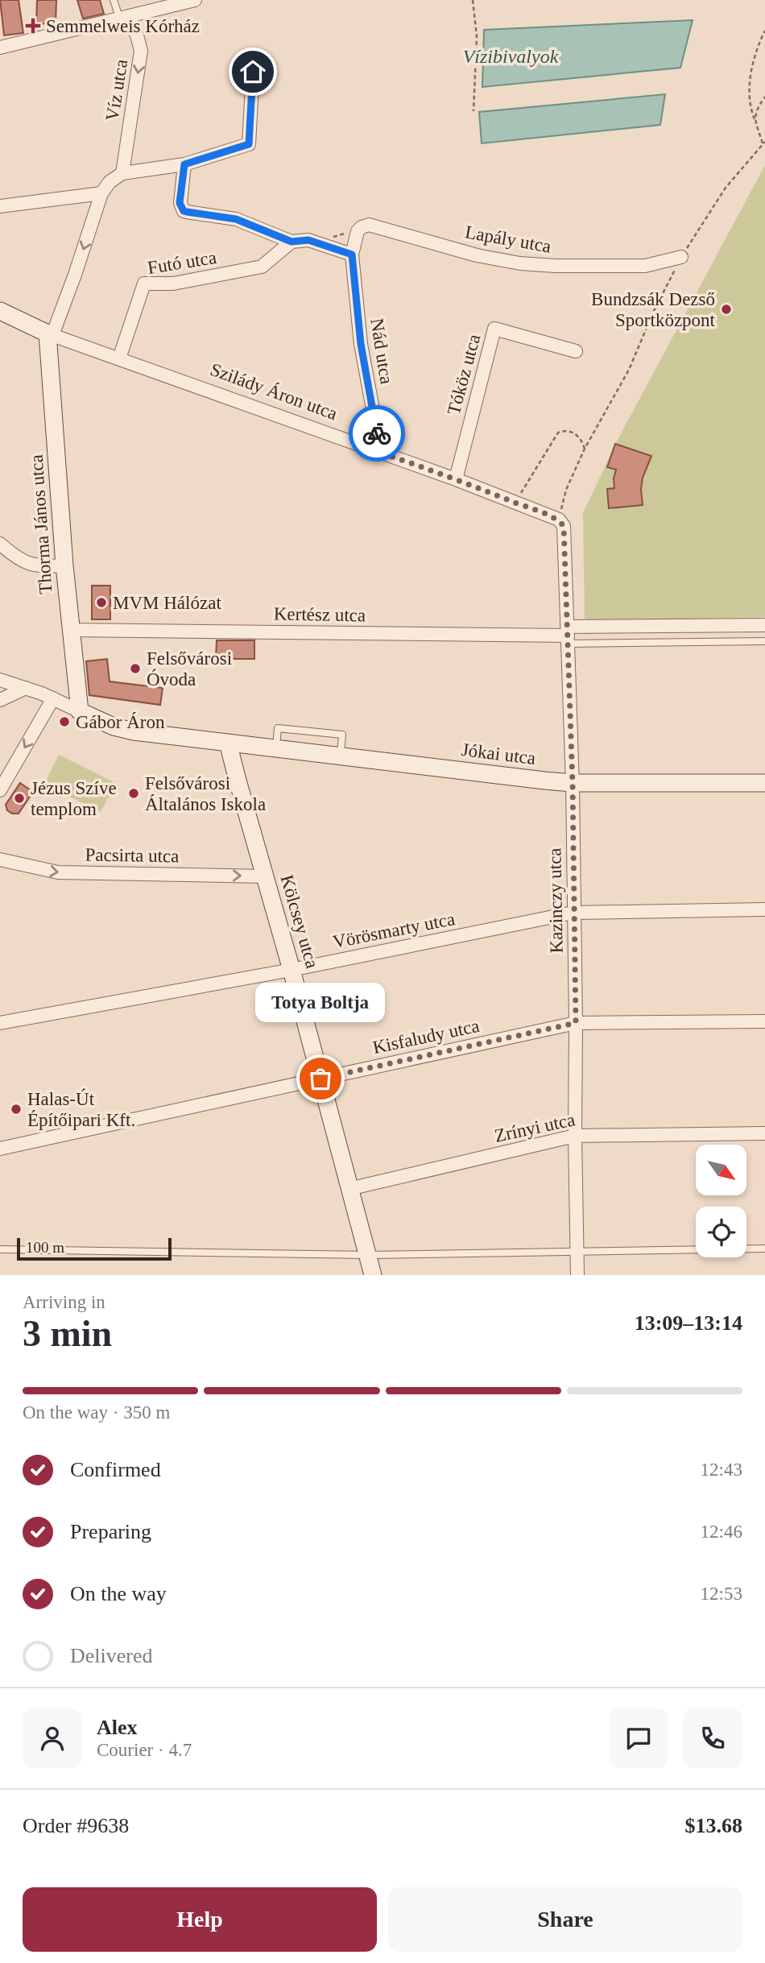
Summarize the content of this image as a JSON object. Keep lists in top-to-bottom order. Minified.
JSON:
{"streets":{"street":["Víz utca","Lapály utca","Futó utca","Nád utca","Tóköz utca","Szilády Áron utca","Thorma János utca","Kertész utca","Jókai utca","Pacsirta utca","Kazinczy utca","Kölcsey utca","Vörösmarty utca","Kisfaludy utca","Zrínyi utca"]},"crossings":[["Lapály utca","Nád utca"],["Futó utca","Szilády Áron utca"],["Nád utca","Szilády Áron utca"],["Tóköz utca","Szilády Áron utca"],["Szilády Áron utca","Thorma János utca"],["Szilády Áron utca","Kazinczy utca"],["Thorma János utca","Kertész utca"],["Thorma János utca","Jókai utca"],["Kertész utca","Kazinczy utca"],["Jókai utca","Kazinczy utca"],["Jókai utca","Kölcsey utca"],["Pacsirta utca","Kölcsey utca"],["Kazinczy utca","Vörösmarty utca"],["Kazinczy utca","Kisfaludy utca"],["Kazinczy utca","Zrínyi utca"],["Kölcsey utca","Vörösmarty utca"],["Kölcsey utca","Kisfaludy utca"],["Kölcsey utca","Zrínyi utca"]],"one_way":["Víz utca","Pacsirta utca"],"water":["Vízibivalyok"],"places":{"health":["Semmelweis Kórház"],"other":["Bundzsák Dezső Sportközpont","MVM Hálózat","Felsővárosi Óvoda","Gábor Áron","Felsővárosi Általános Iskola","Jézus Szíve templom","Totya Boltja","Halas-Út Építőipari Kft."]},"scale_bar":"100 m","north":"bottom right","page":{"bubble":"Totya Boltja","scale":"100 m","heading":["3 min","Arriving in","13:09–13:14"],"panel":["Alex","Courier · 4.7","Order #9638","$13.68"],"bar":"On the way · 350 m","list":[["Confirmed","12:43"],["Preparing","12:46"],["On the way","12:53"],"Delivered"],"buttons":["Help","Share"]}}
